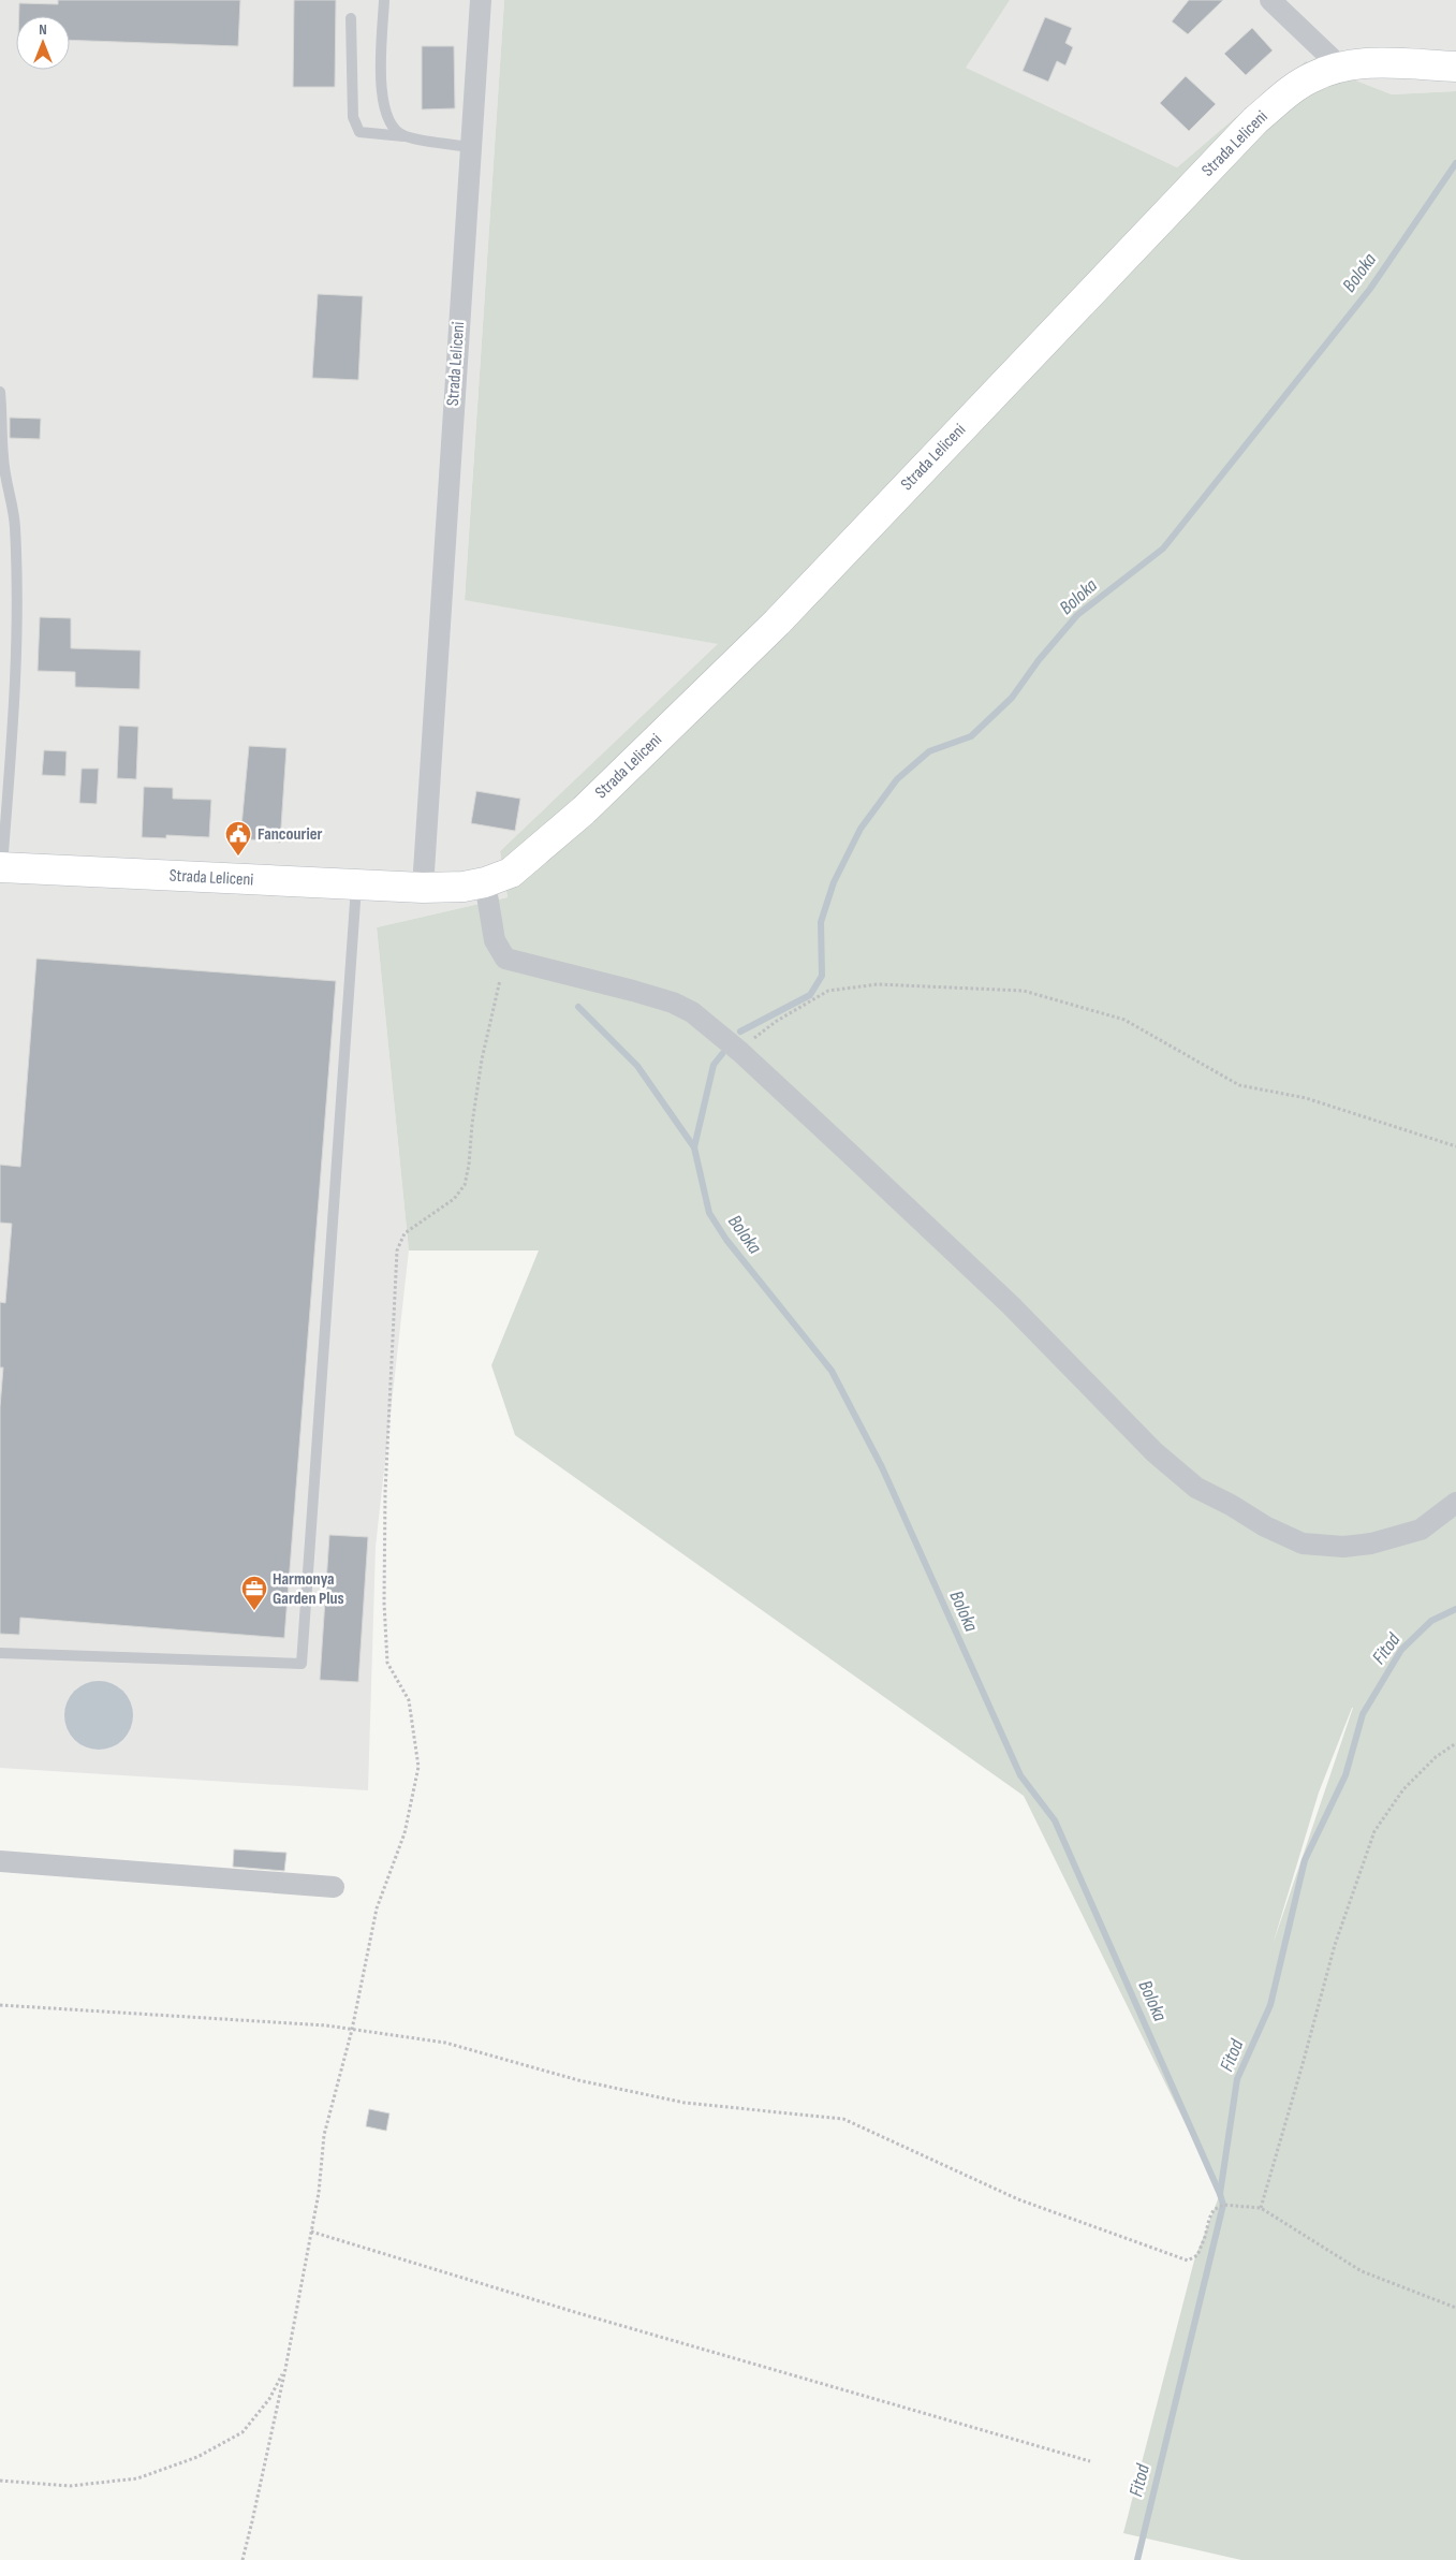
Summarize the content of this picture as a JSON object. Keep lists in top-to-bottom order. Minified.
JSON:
{"streets":{"main road":["Strada Leliceni"]},"water":["Boloka","Fitod"],"places":{"public building":["Fancourier"],"office":["Harmonya Garden Plus"]},"north":"top"}
